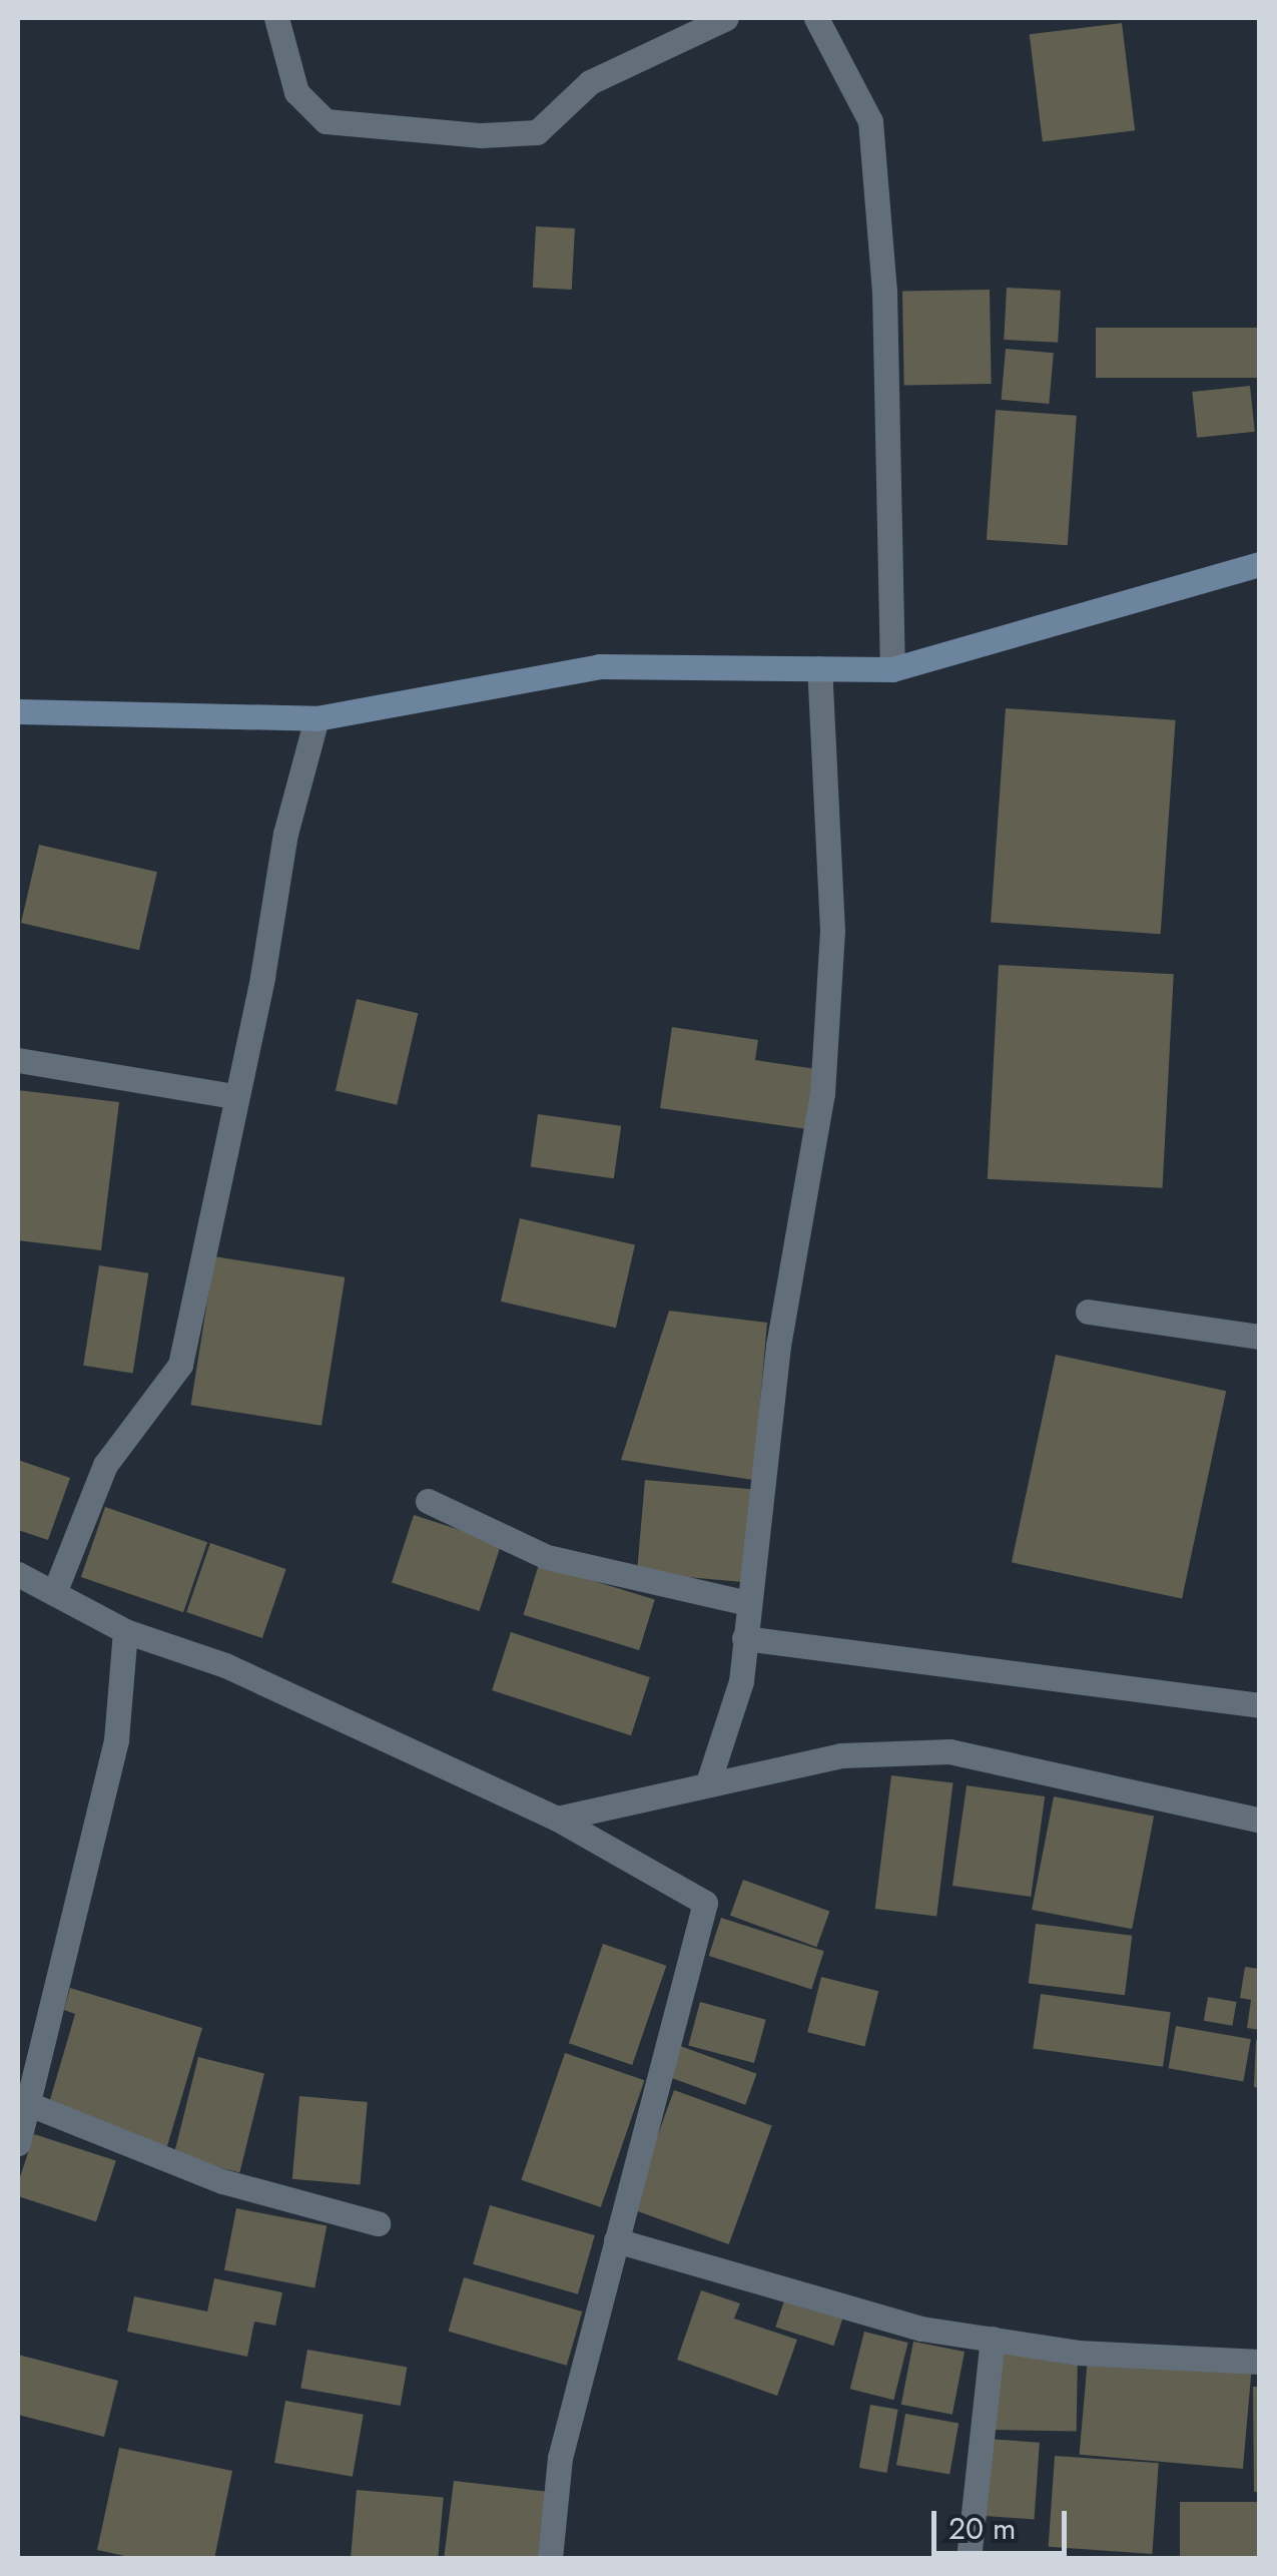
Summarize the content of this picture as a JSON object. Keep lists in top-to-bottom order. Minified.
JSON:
{"scale_bar":"20 m"}
